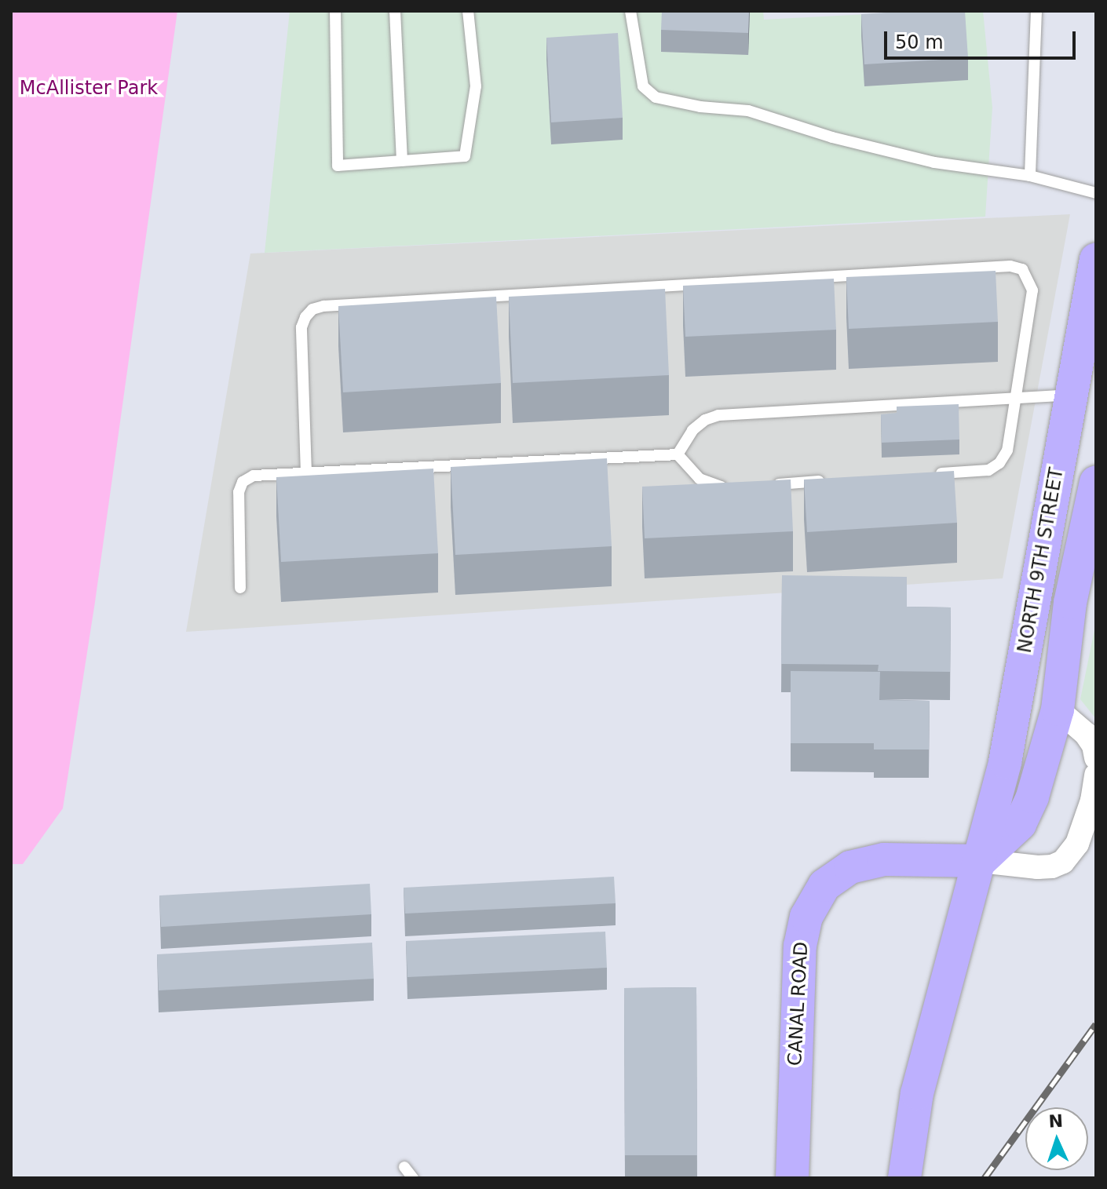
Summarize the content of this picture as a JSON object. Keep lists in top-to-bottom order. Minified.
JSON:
{"streets":{"main road":["NORTH 9TH STREET","CANAL ROAD"]},"crossings":[["NORTH 9TH STREET","CANAL ROAD"]],"parks":["McAllister Park"],"scale_bar":"50 m","north":"top"}
